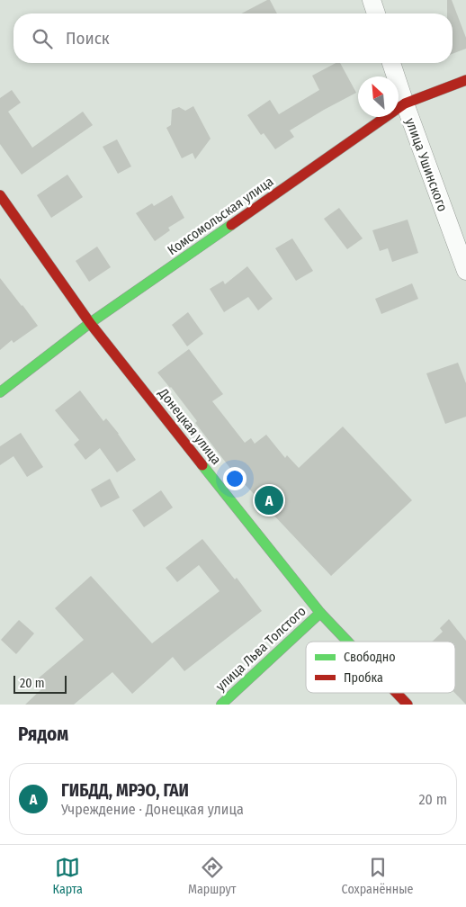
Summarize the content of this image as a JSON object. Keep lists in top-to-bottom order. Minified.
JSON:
{"streets":{"street":["улица Ушинского","Комсомольская улица","Донецкая улица","улица Льва Толстого"]},"crossings":[["улица Ушинского","Комсомольская улица"],["Комсомольская улица","Донецкая улица"],["Донецкая улица","улица Льва Толстого"]],"legend":["Свободно","Пробка"],"scale_bar":"20 m","north":"top left","page":{"search":"Поиск","pins":"A","scale":"20 m","heading":"Рядом","list":[{"mark":"A","name":"ГИБДД, МРЭО, ГАИ","note":"Учреждение · Донецкая улица","value":"20 m"}],"nav":["Карта","Маршрут","Сохранённые"]}}
